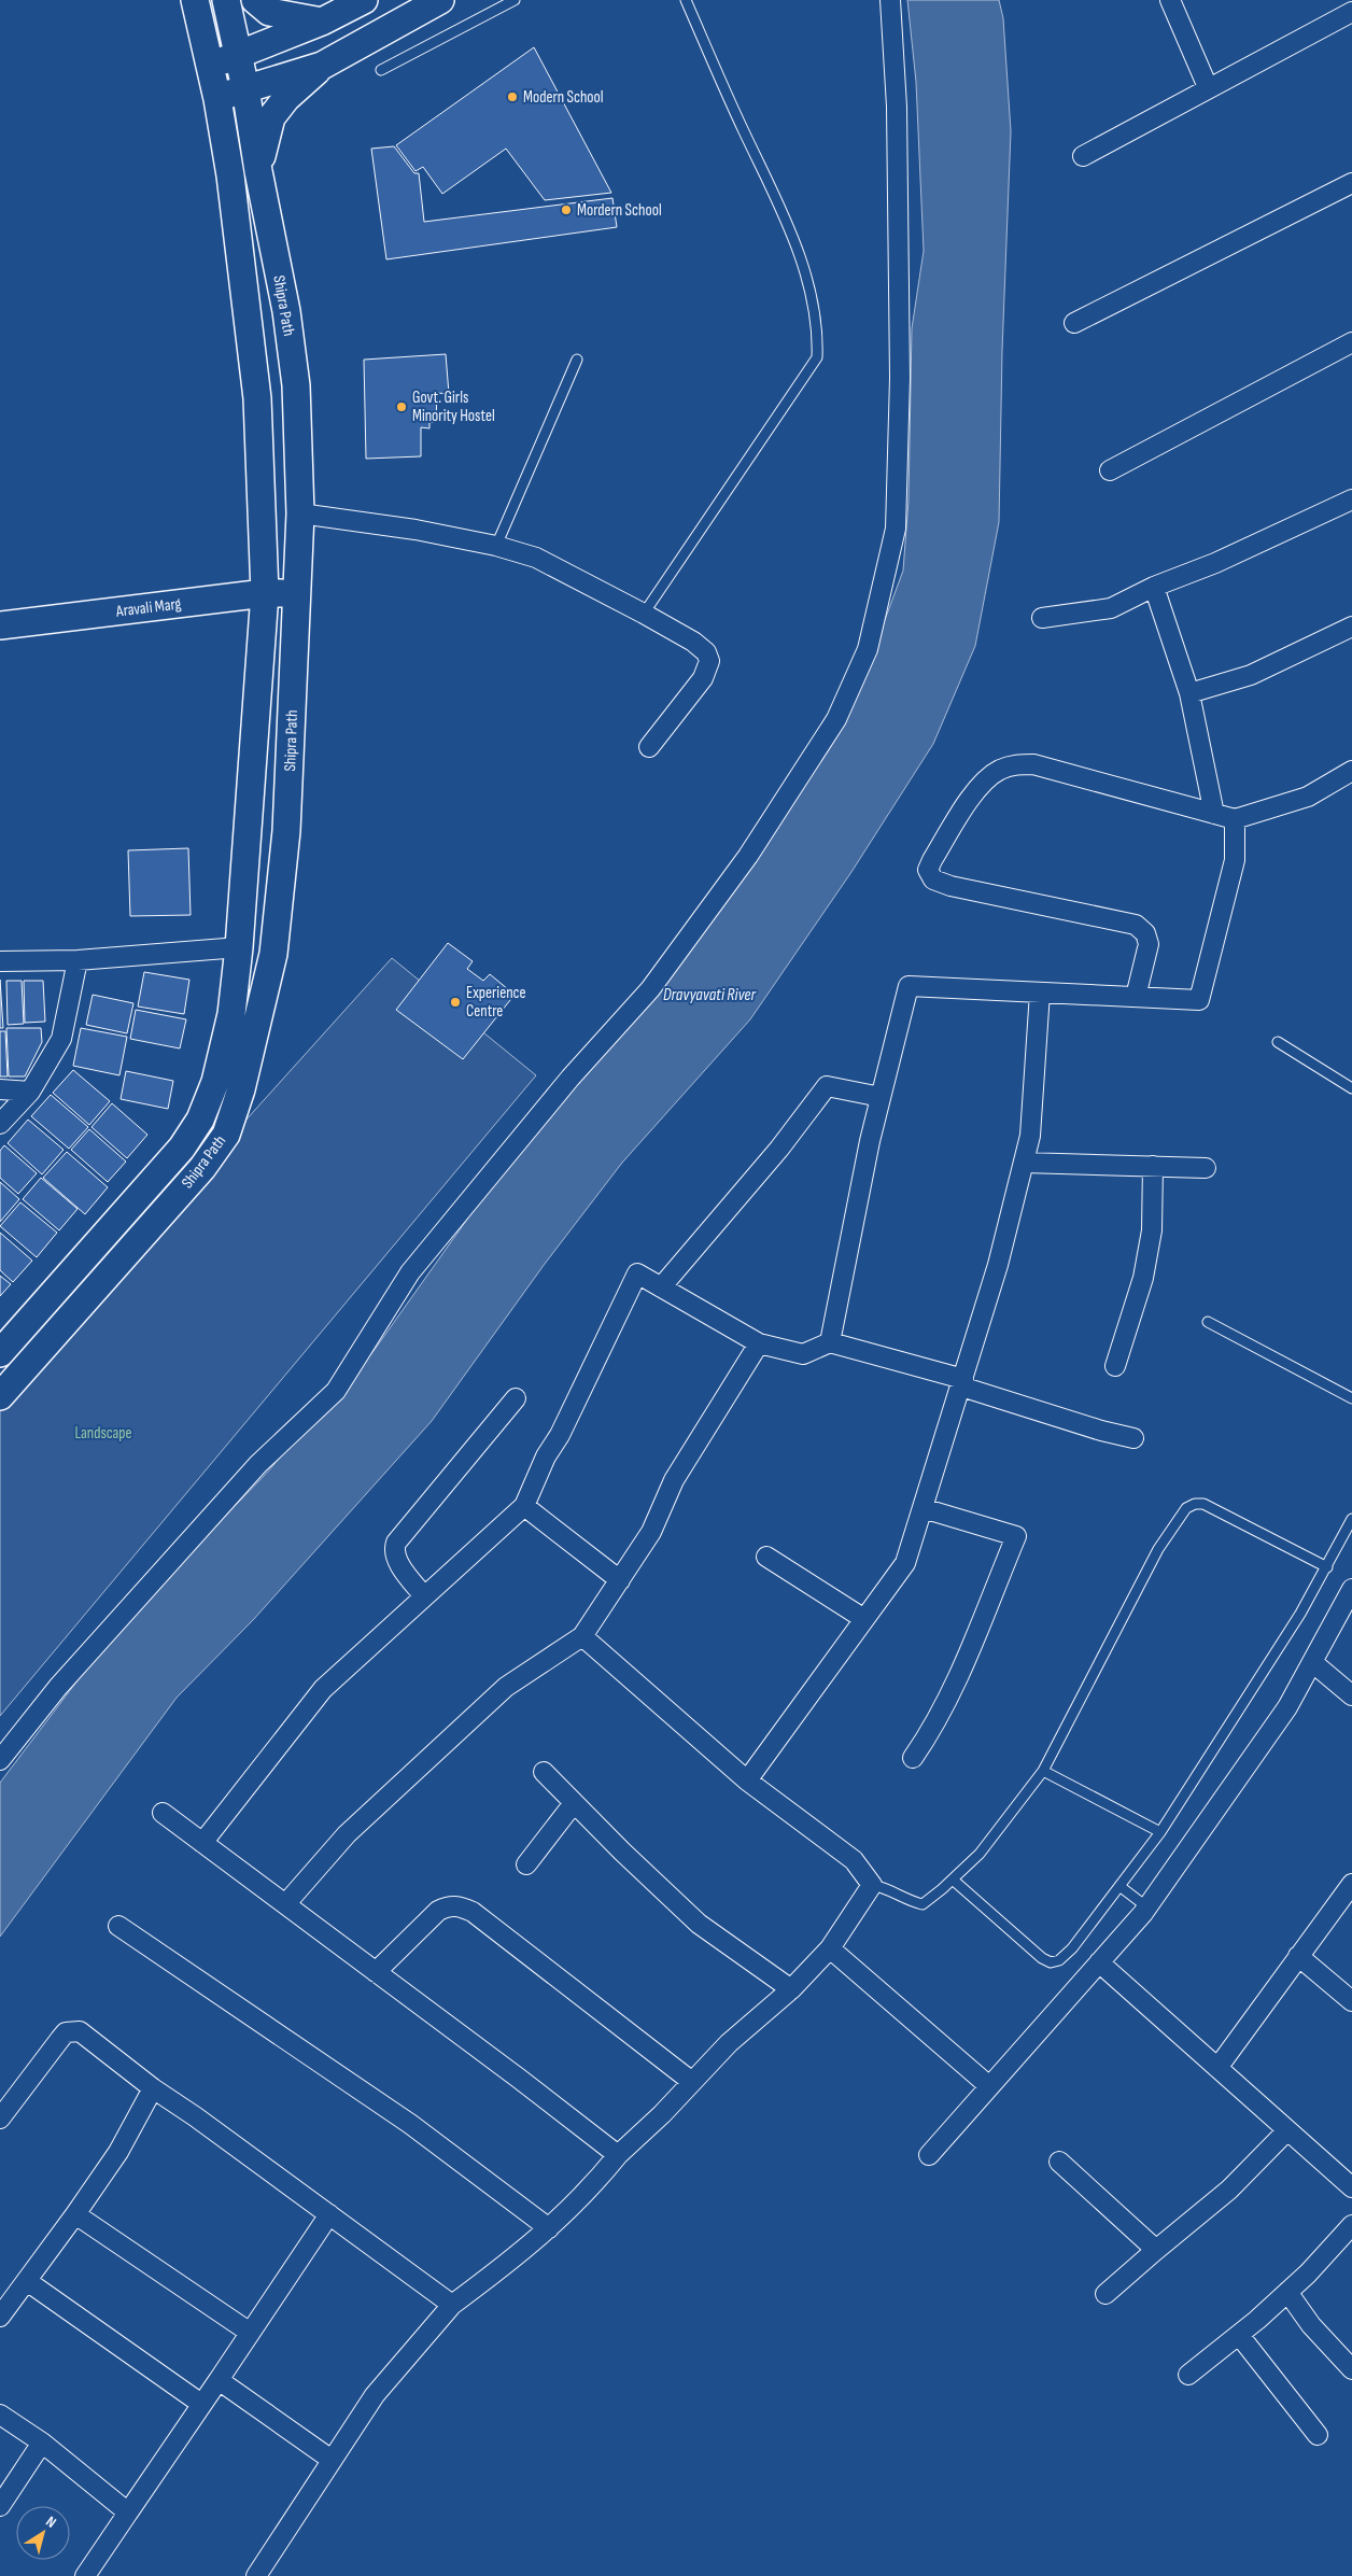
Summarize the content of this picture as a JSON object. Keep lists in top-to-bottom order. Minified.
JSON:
{"streets":{"street":["Shipra Path","Aravali Marg"]},"crossings":[["Shipra Path","Aravali Marg"]],"water":["Dravyavati River"],"parks":["Landscape"],"places":["Modern School","Mordern School","Govt. Girls Minority Hostel","Experience Centre"],"north":"top right"}
